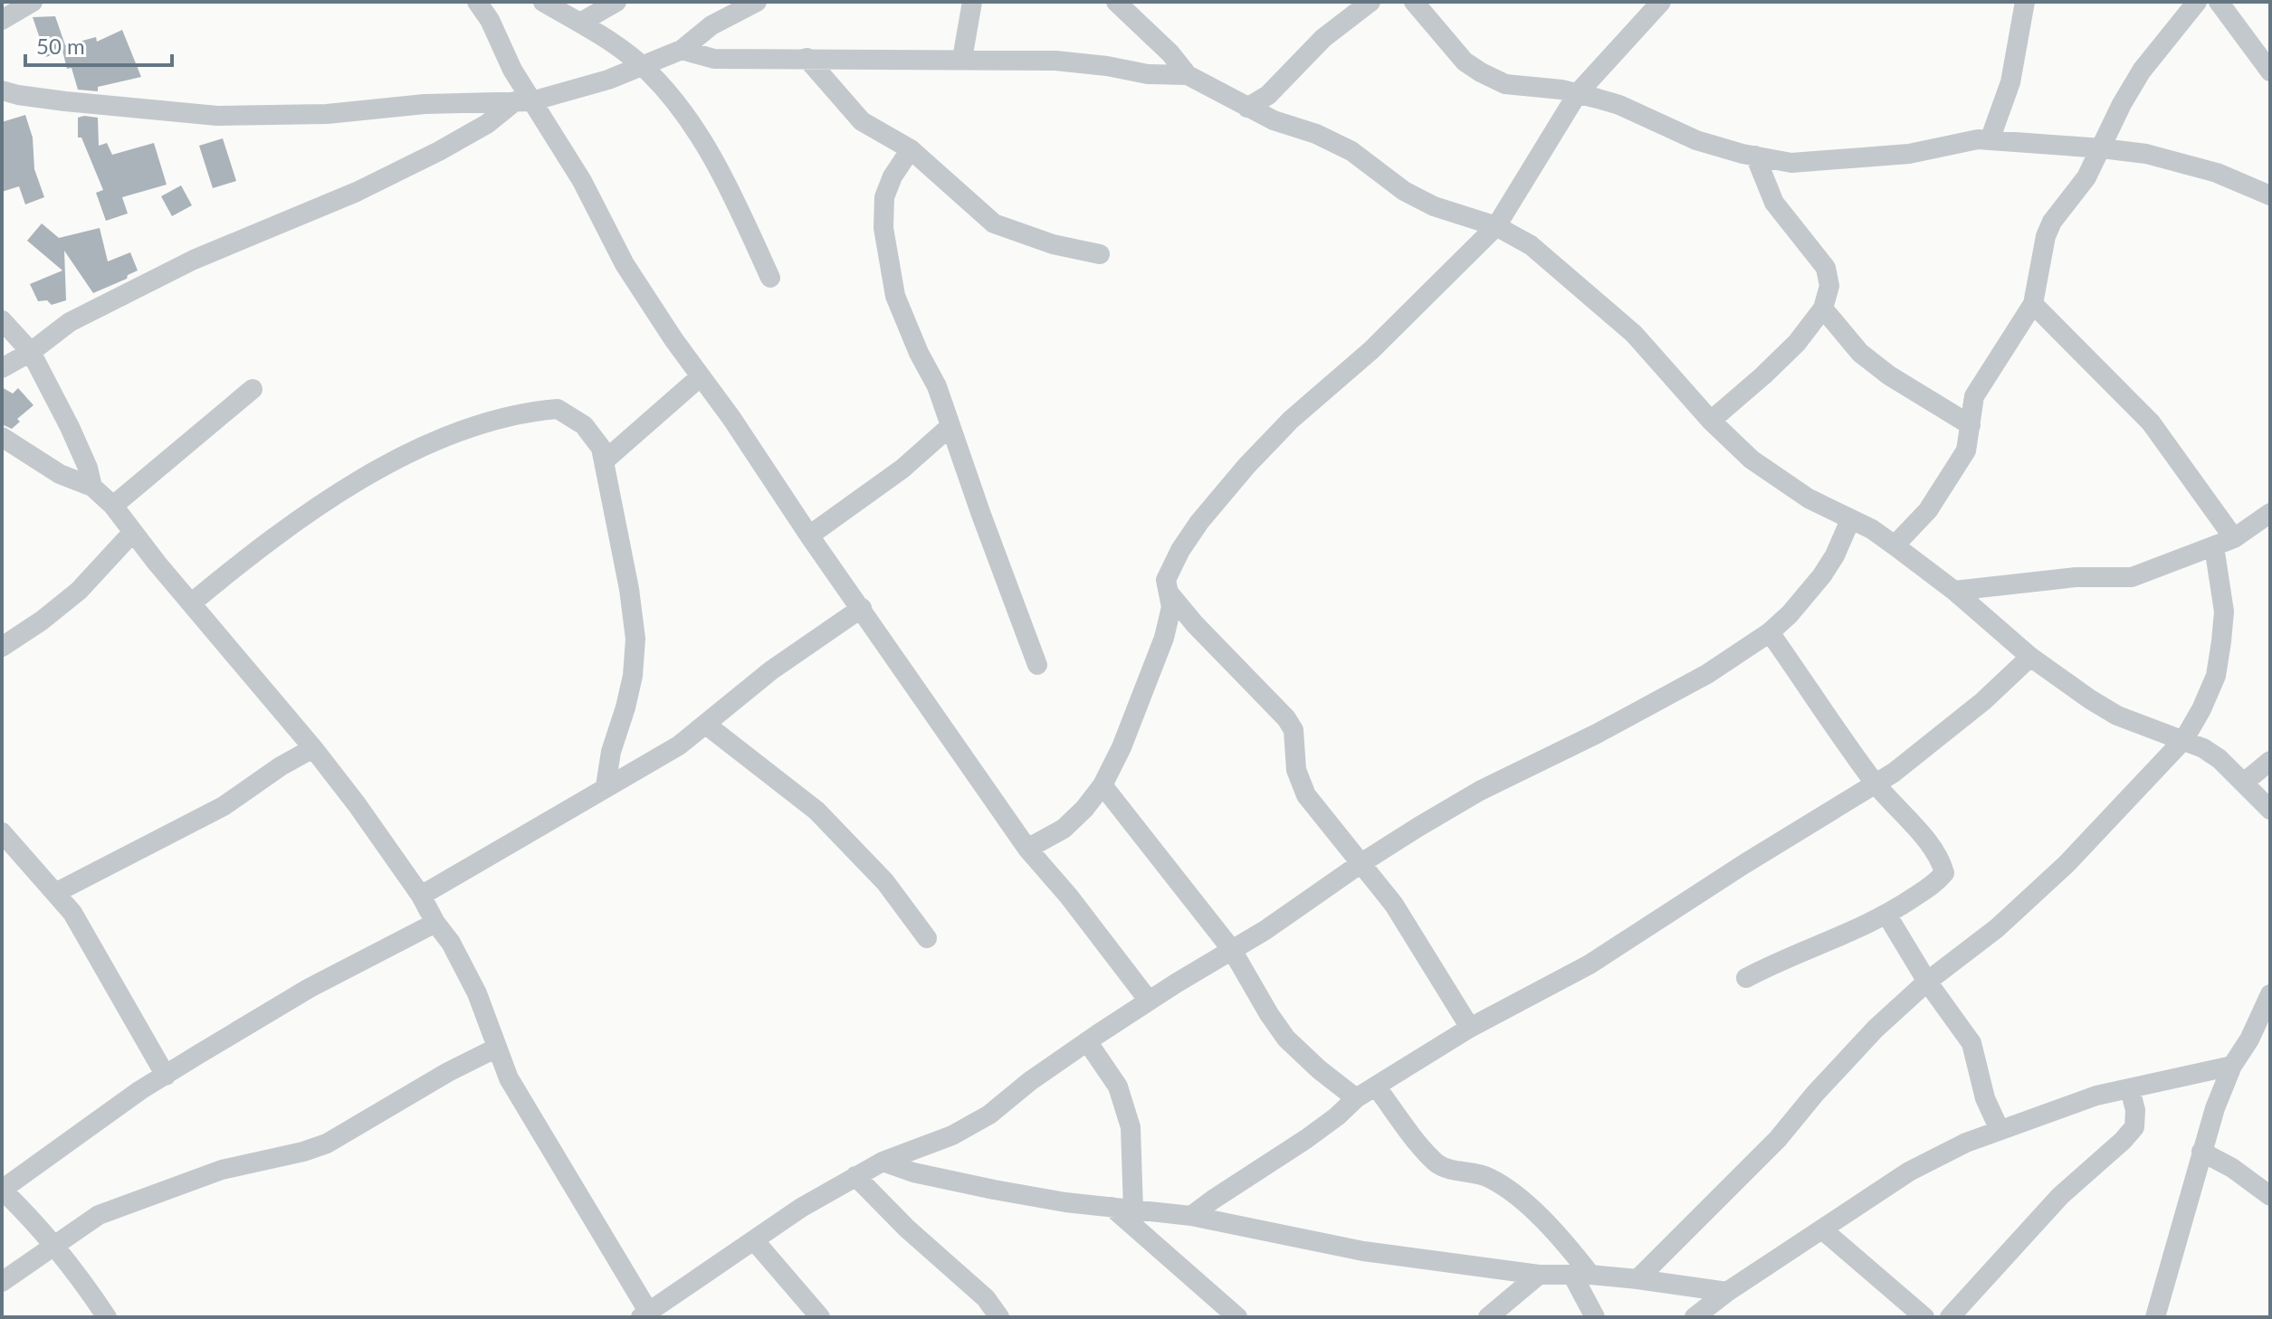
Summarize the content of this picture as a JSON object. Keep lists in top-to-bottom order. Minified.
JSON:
{"scale_bar":"50 m"}
